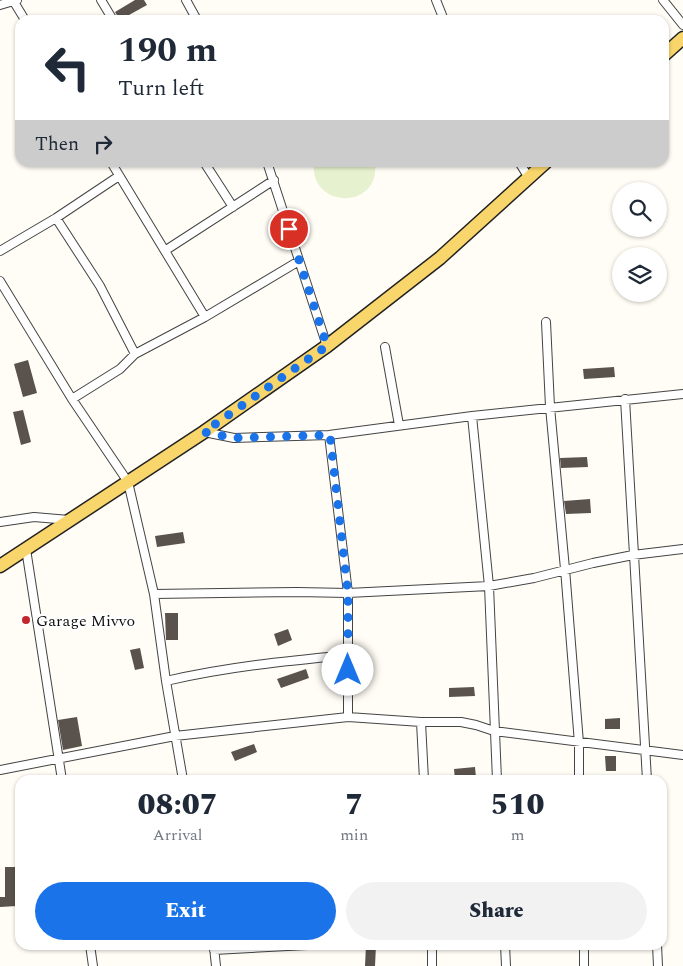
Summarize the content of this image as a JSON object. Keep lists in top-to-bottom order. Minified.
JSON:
{"places":["Garage Mivvo"],"page":{"turn":["190 m","Turn left"],"then":"Then","eta":["08:07","Arrival","7","min","510","m"],"buttons":["Exit","Share"]}}
